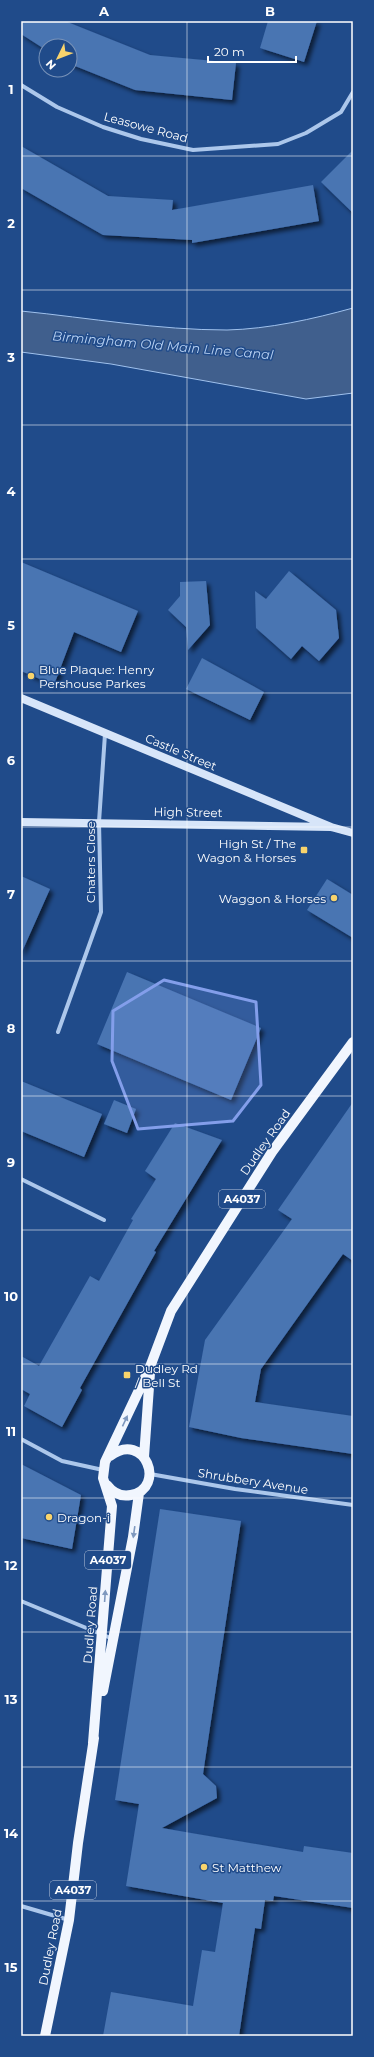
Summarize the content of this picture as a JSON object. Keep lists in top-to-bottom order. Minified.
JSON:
{"streets":{"main road":["Dudley Road","A4037"],"street":["Leasowe Road","Castle Street","High Street","Chaters Close","Shrubbery Avenue"]},"crossings":[["Castle Street","High Street"],["Castle Street","Chaters Close"],["High Street","Chaters Close"],["Dudley Road","Shrubbery Avenue"]],"water":["Birmingham Old Main Line Canal"],"places":{"other":["Blue Plaque: Henry Pershouse Parkes","Waggon & Horses","Dragon-i","St Matthew"],"transit":["High St / The Wagon & Horses","Dudley Rd / Bell St"]},"scale_bar":"20 m","north":"bottom left","grid":{"columns":["A","B"],"rows":["1","2","3","4","5","6","7","8","9","10","11","12","13","14","15"]}}
